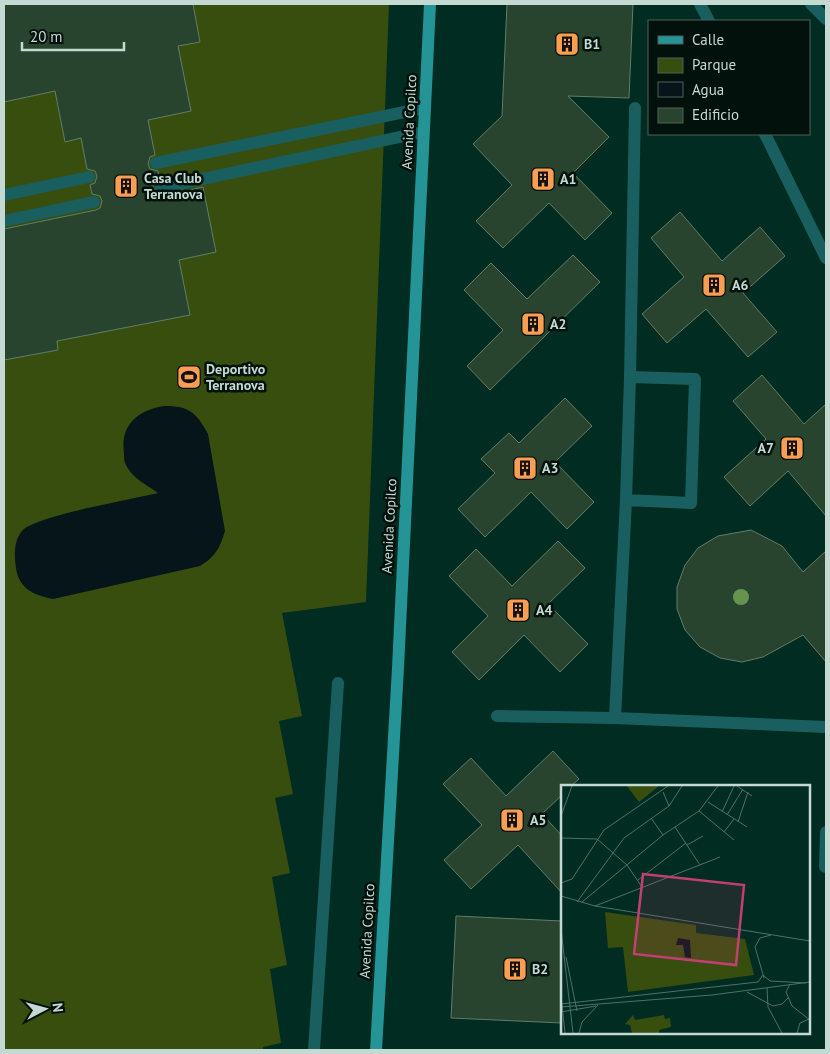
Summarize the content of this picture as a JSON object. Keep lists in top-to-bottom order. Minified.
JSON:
{"streets":{"main road":["Avenida Copilco"]},"places":{"building":["B1","A1","Casa Club Terranova","A6","A2","A7","A3","A4","A5","B2"],"sports":["Deportivo Terranova"]},"legend":["Calle","Parque","Agua","Edificio"],"scale_bar":"20 m","north":"right"}
